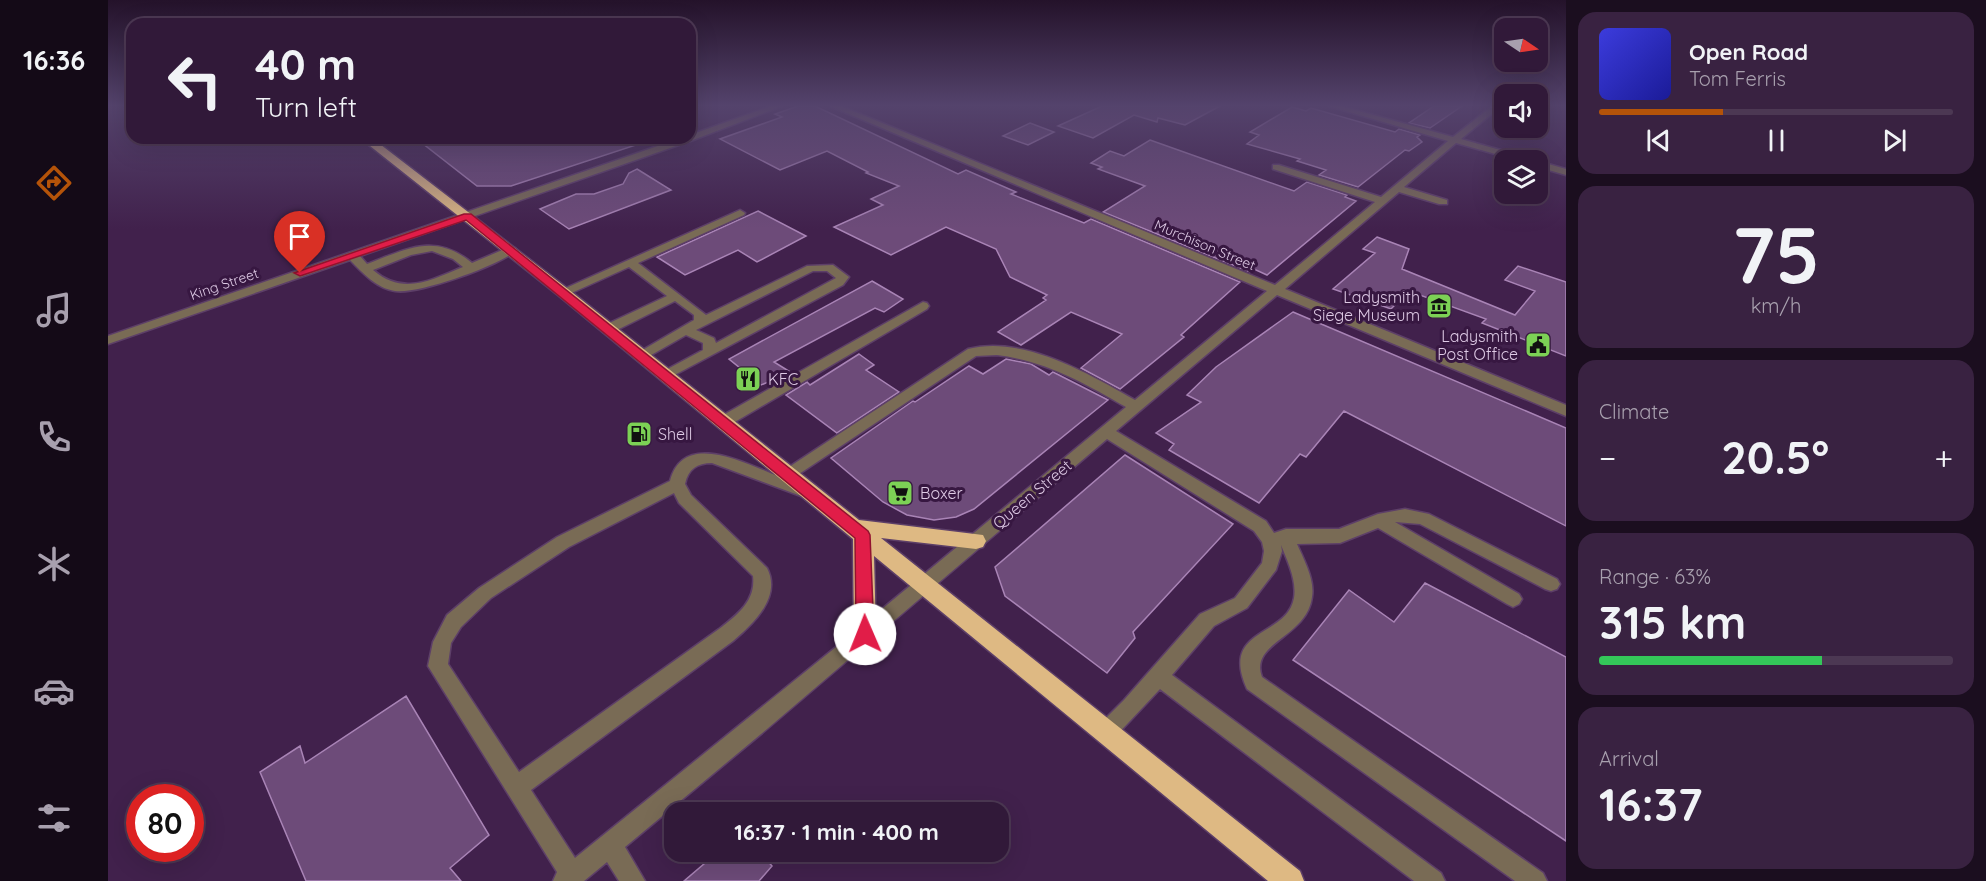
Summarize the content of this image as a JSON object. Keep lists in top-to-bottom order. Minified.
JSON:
{"streets":{"street":["Murchison Street","King Street","Queen Street"]},"crossings":[["Murchison Street","Queen Street"]],"places":{"museum":["Ladysmith Siege Museum"],"public building":["Ladysmith Post Office"],"restaurant":["KFC"],"fuel station":["Shell"],"supermarket":["Boxer"]},"north":"right","page":{"tabs":"16:36","turn":["40 m","Turn left"],"song":["Open Road","Tom Ferris"],"tile":[["75","km/h"],"Climate",["Range · 63%","315 km"],["Arrival","16:37"]],"heat":["−","20.5°","+"],"limit":"80","trip":"16:37 · 1 min · 400 m"}}
